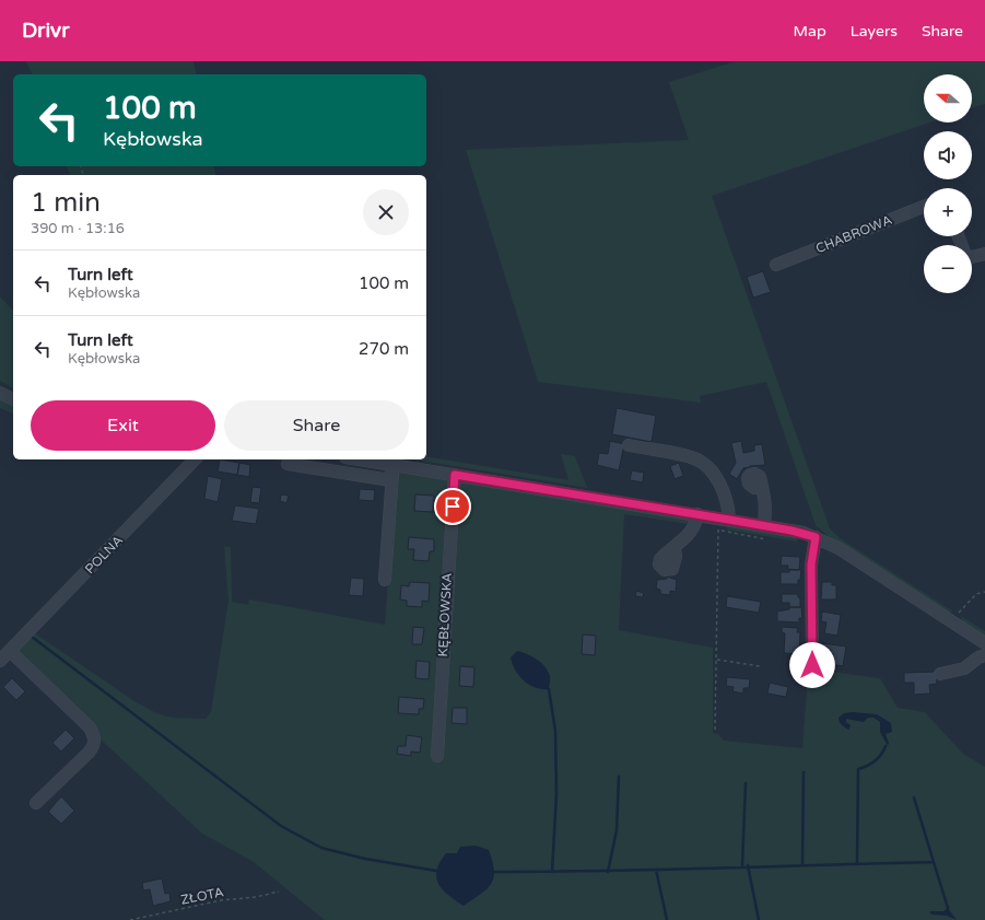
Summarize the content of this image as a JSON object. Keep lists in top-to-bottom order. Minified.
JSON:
{"streets":{"street":["CHABROWA","POLNA","KĘBŁOWSKA"],"path":["ZŁOTA"]},"north":"left","page":{"header":"Drivr","nav":["Map","Layers","Share"],"map_buttons":["+","−"],"turn":["100 m","Kębłowska"],"heading":["1 min","390 m · 13:16"],"list":[{"name":"Turn left","note":"Kębłowska","value":"100 m"},{"name":"Turn left","note":"Kębłowska","value":"270 m"}],"buttons":["Exit","Share"]}}
